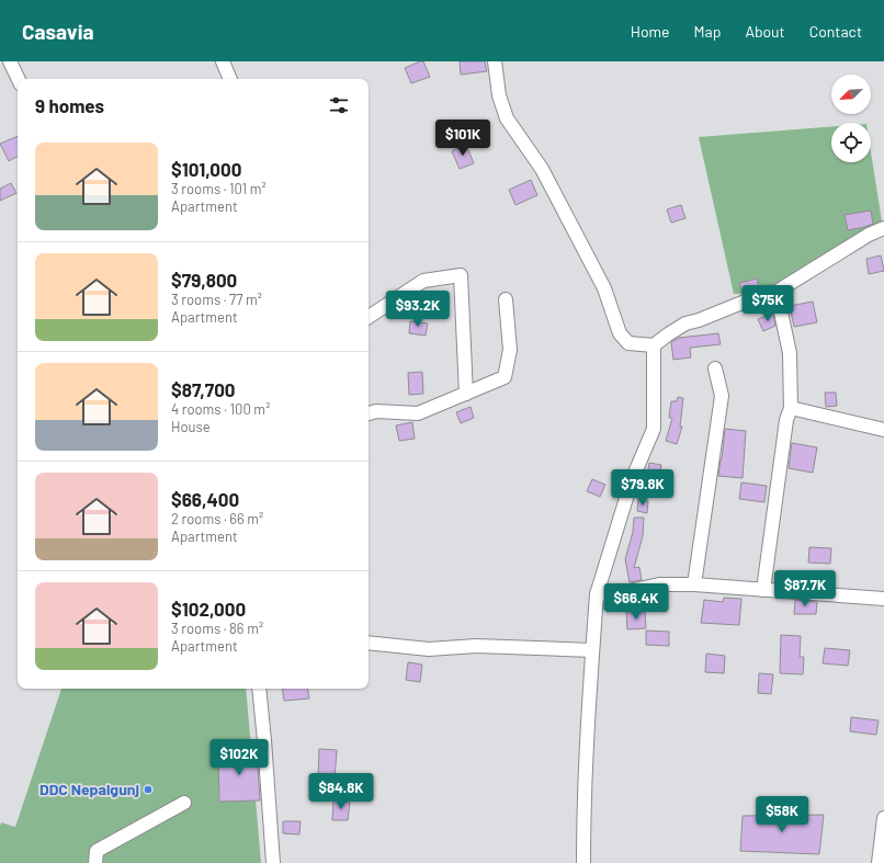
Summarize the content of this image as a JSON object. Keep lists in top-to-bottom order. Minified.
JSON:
{"places":["DDC Nepalgunj"],"north":"bottom left","page":{"header":"Casavia","nav":["Home","Map","About","Contact"],"heading":"9 homes","price":["$101K","$75K","$93.2K","$79.8K","$87.7K","$66.4K","$102K","$84.8K","$58K"],"list":[{"name":"$101,000","note":"3 rooms · 101 m² · Apartment"},{"name":"$79,800","note":"3 rooms · 77 m² · Apartment"},{"name":"$87,700","note":"4 rooms · 100 m² · House"},{"name":"$66,400","note":"2 rooms · 66 m² · Apartment"},{"name":"$102,000","note":"3 rooms · 86 m² · Apartment"}]}}
